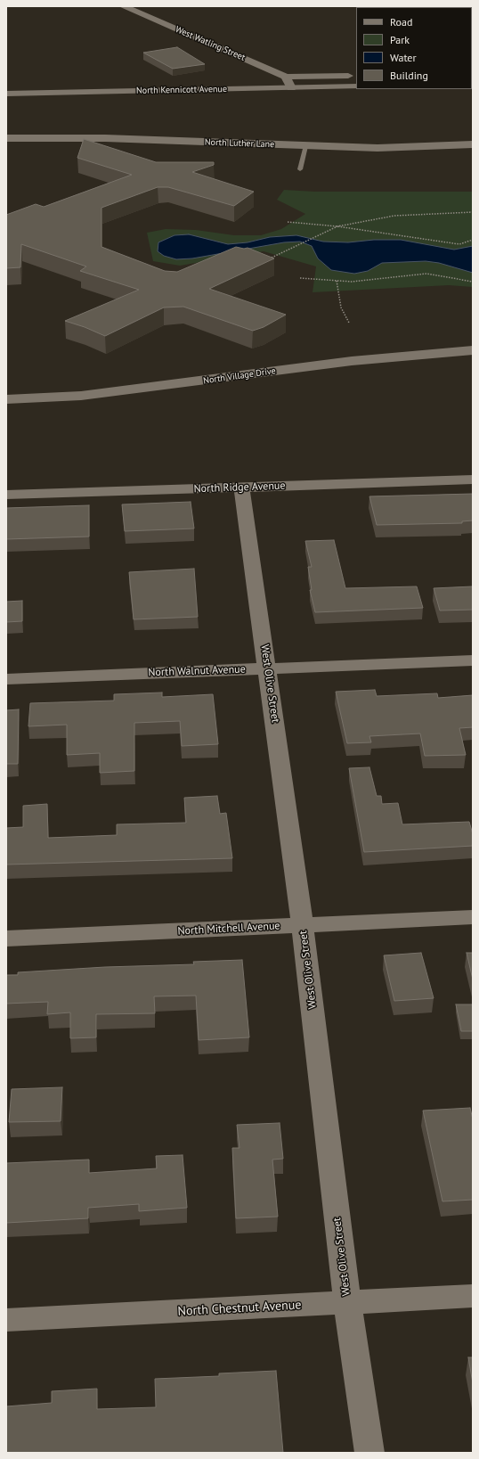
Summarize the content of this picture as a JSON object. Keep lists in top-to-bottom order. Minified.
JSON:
{"streets":{"street":["West Watling Street","North Kennicott Avenue","North Luther Lane","North Village Drive","North Ridge Avenue","North Walnut Avenue","West Olive Street","North Mitchell Avenue","North Chestnut Avenue"]},"crossings":[["North Ridge Avenue","West Olive Street"],["North Walnut Avenue","West Olive Street"],["West Olive Street","North Mitchell Avenue"],["West Olive Street","North Chestnut Avenue"]],"legend":["Road","Park","Water","Building"]}
